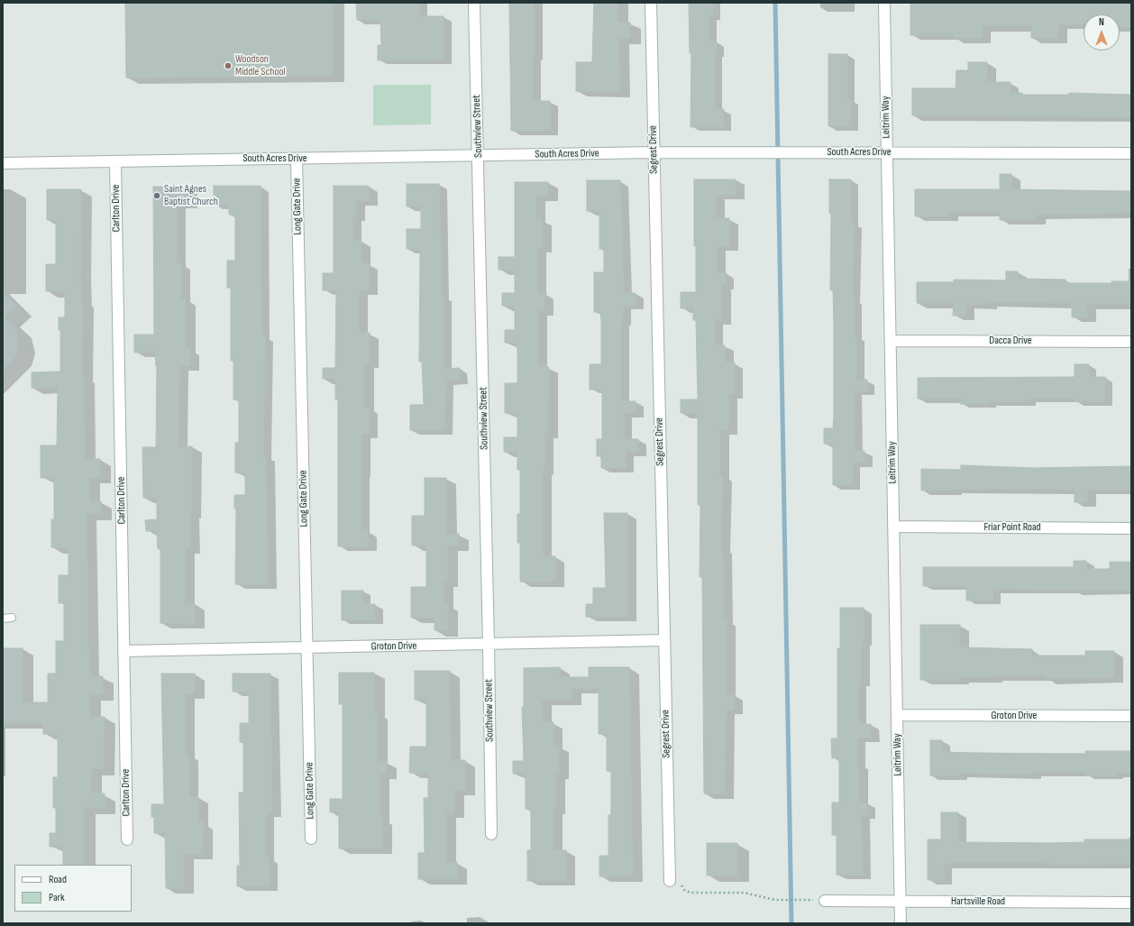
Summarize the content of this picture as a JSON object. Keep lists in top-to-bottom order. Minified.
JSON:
{"streets":{"street":["Leitrim Way","Southview Street","Segrest Drive","South Acres Drive","Long Gate Drive","Carlton Drive","Dacca Drive","Friar Point Road","Groton Drive","Hartsville Road"]},"crossings":[["Leitrim Way","South Acres Drive"],["Leitrim Way","Dacca Drive"],["Leitrim Way","Friar Point Road"],["Leitrim Way","Groton Drive"],["Leitrim Way","Hartsville Road"],["Southview Street","South Acres Drive"],["Southview Street","Groton Drive"],["Segrest Drive","South Acres Drive"],["Segrest Drive","Groton Drive"],["South Acres Drive","Long Gate Drive"],["South Acres Drive","Carlton Drive"],["Long Gate Drive","Groton Drive"],["Carlton Drive","Groton Drive"]],"places":["Woodson Middle School","Saint Agnes Baptist Church"],"legend":["Road","Park"],"north":"top"}
